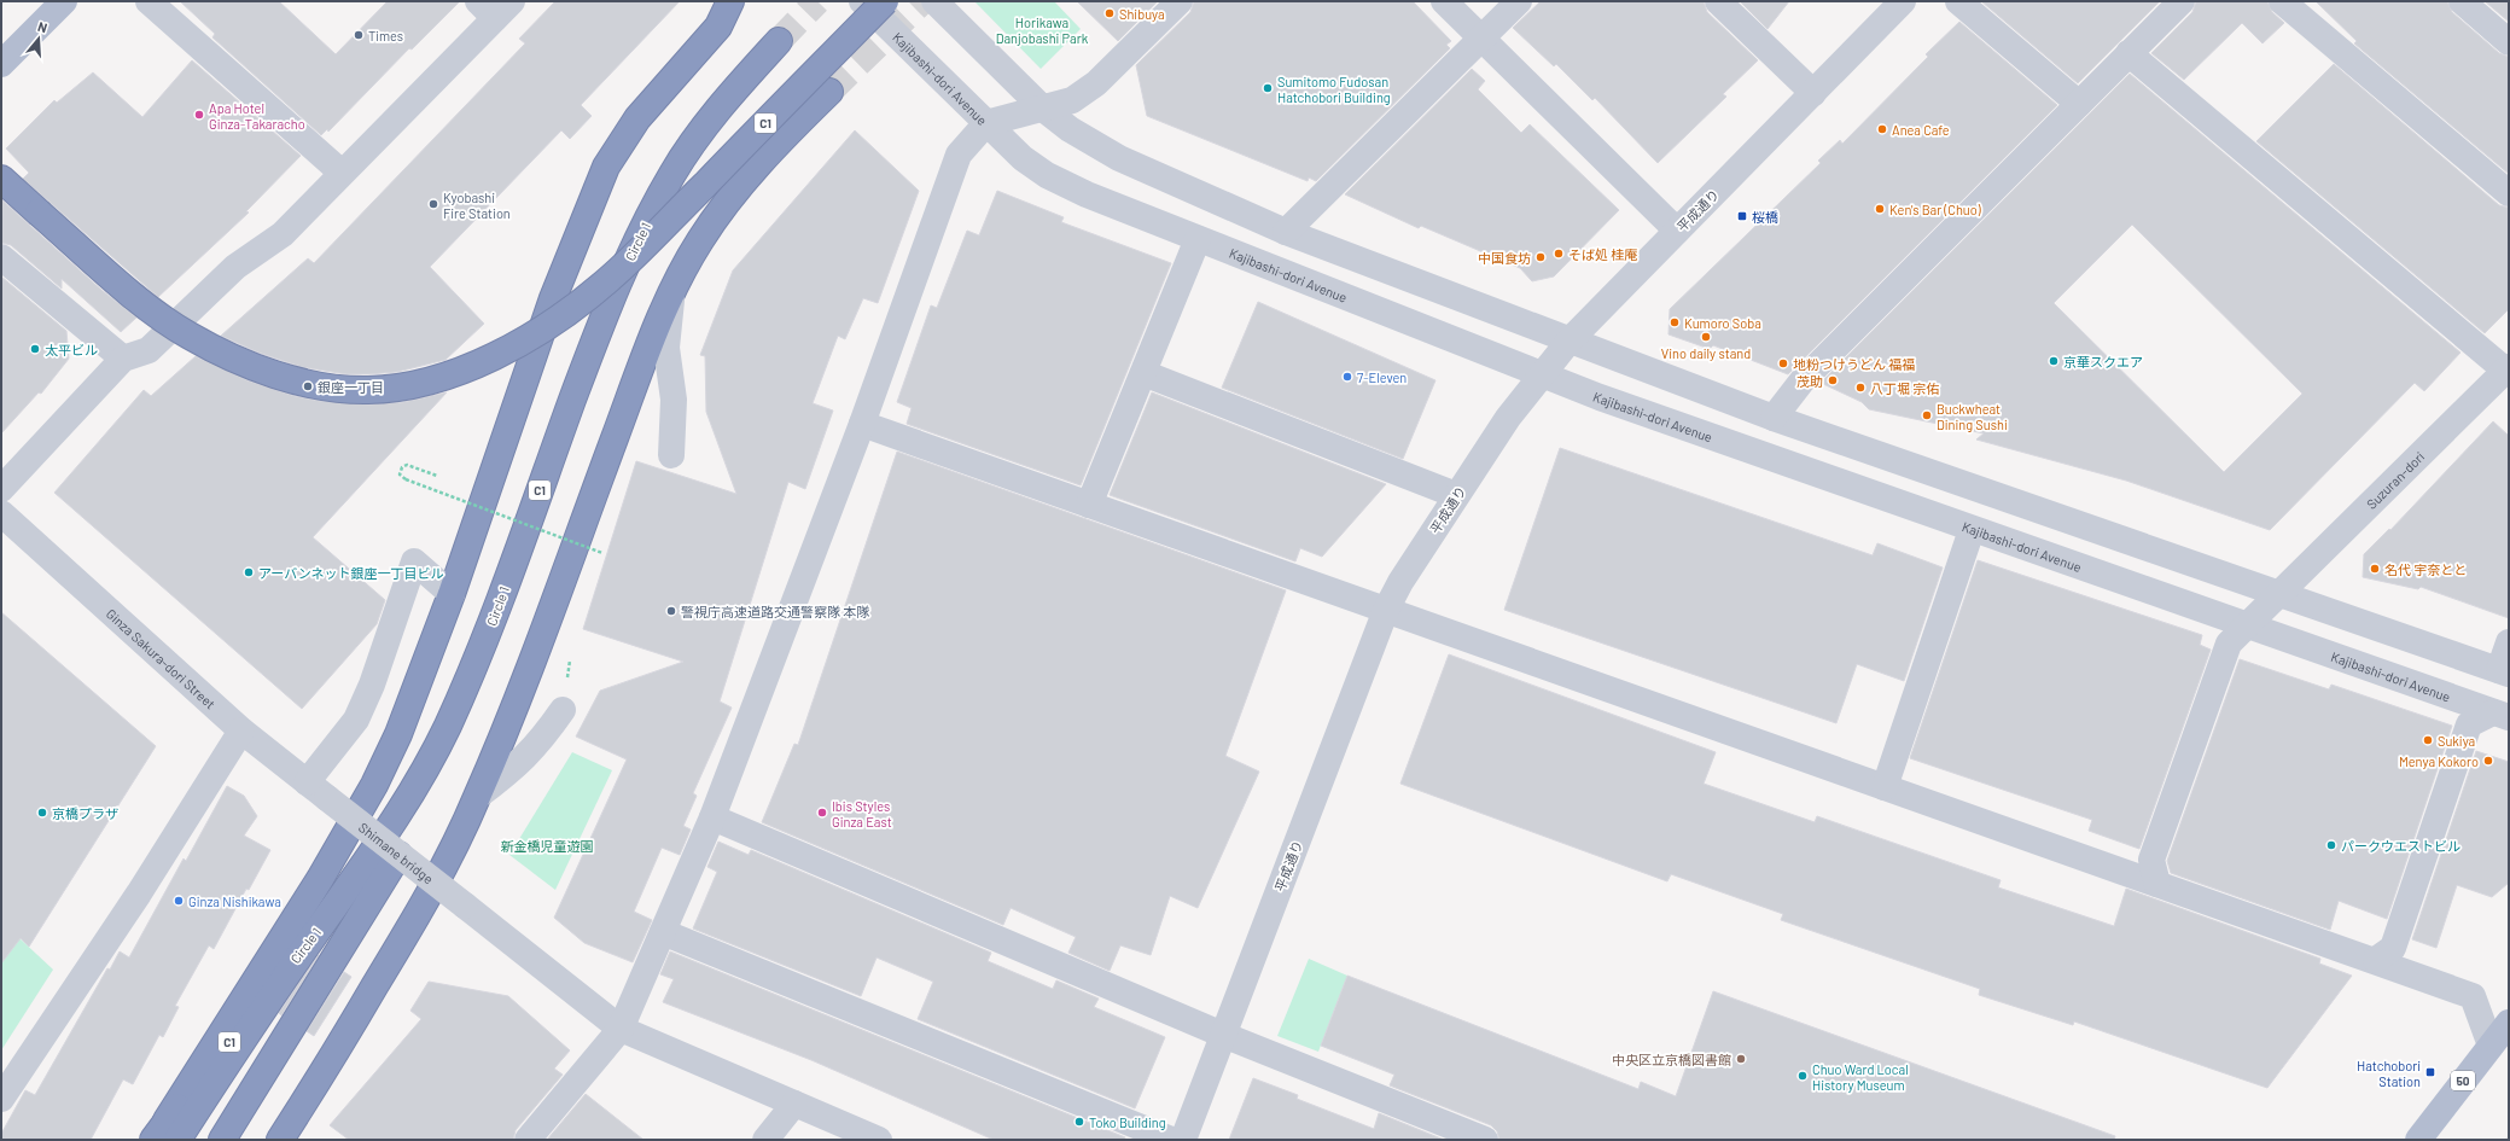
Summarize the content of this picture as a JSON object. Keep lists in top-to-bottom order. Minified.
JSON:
{"streets":{"highway":["C1","Circle 1"],"main road":["50"],"street":["Kajibashi-dori Avenue","平成通り","Suzuran-dori","Ginza Sakura-dori Street","Shimane bridge"]},"crossings":[["Kajibashi-dori Avenue","平成通り"],["Kajibashi-dori Avenue","Suzuran-dori"],["Ginza Sakura-dori Street","Shimane bridge"]],"parks":["Horikawa Danjobashi Park","新金橋児童遊園"],"places":{"other":["Shibuya","Times","Sumitomo Fudosan Hatchobori Building","Apa Hotel Ginza-Takaracho","Anea Cafe","Kyobashi Fire Station","Ken's Bar (Chuo)","そば処 桂庵","中国食坊","Kumoro Soba","Vino daily stand","太平ビル","京華スクエア","地粉つけうどん 福福","7-Eleven","茂助","銀座一丁目","八丁堀 宗佑","Buckwheat Dining Sushi","名代 宇奈とと","アーバンネット銀座一丁目ビル","警視庁高速道路交通警察隊 本隊","Sukiya","Menya Kokoro","京橋プラザ","Ibis Styles Ginza East","パークウエストビル","Ginza Nishikawa","中央区立京橋図書館","Chuo Ward Local History Museum","Toko Building"],"transit":["桜橋","Hatchobori Station"]},"north":"top"}
